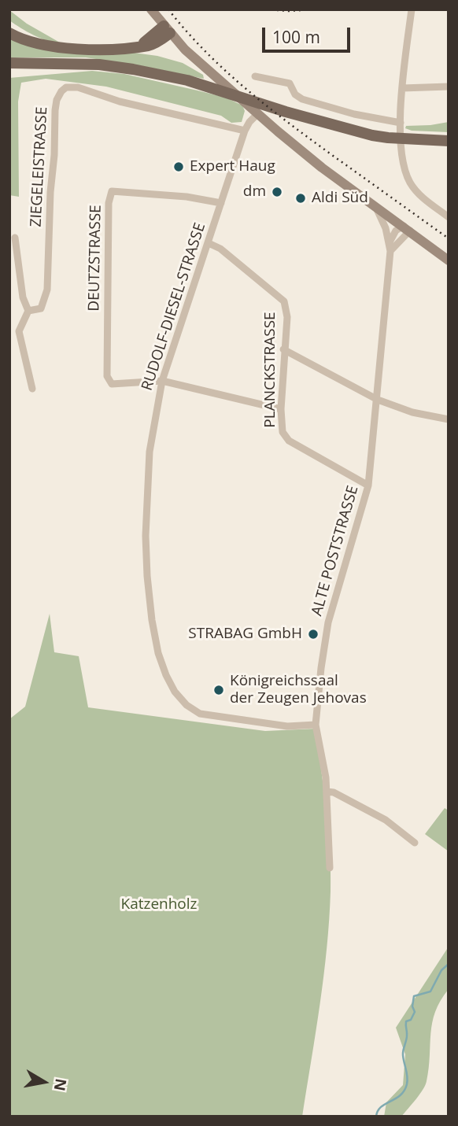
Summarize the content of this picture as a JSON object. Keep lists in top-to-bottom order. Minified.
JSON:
{"streets":{"street":["ZIEGELEISTRASSE","DEUTZSTRASSE","RUDOLF-DIESEL-STRASSE","PLANCKSTRASSE","ALTE POSTSTRASSE"]},"crossings":[["ZIEGELEISTRASSE","RUDOLF-DIESEL-STRASSE"],["DEUTZSTRASSE","RUDOLF-DIESEL-STRASSE"],["RUDOLF-DIESEL-STRASSE","PLANCKSTRASSE"],["RUDOLF-DIESEL-STRASSE","ALTE POSTSTRASSE"],["PLANCKSTRASSE","ALTE POSTSTRASSE"]],"parks":["Katzenholz"],"places":["Expert Haug","dm","Aldi Süd","STRABAG GmbH","Königreichssaal der Zeugen Jehovas"],"scale_bar":"100 m","north":"right"}
